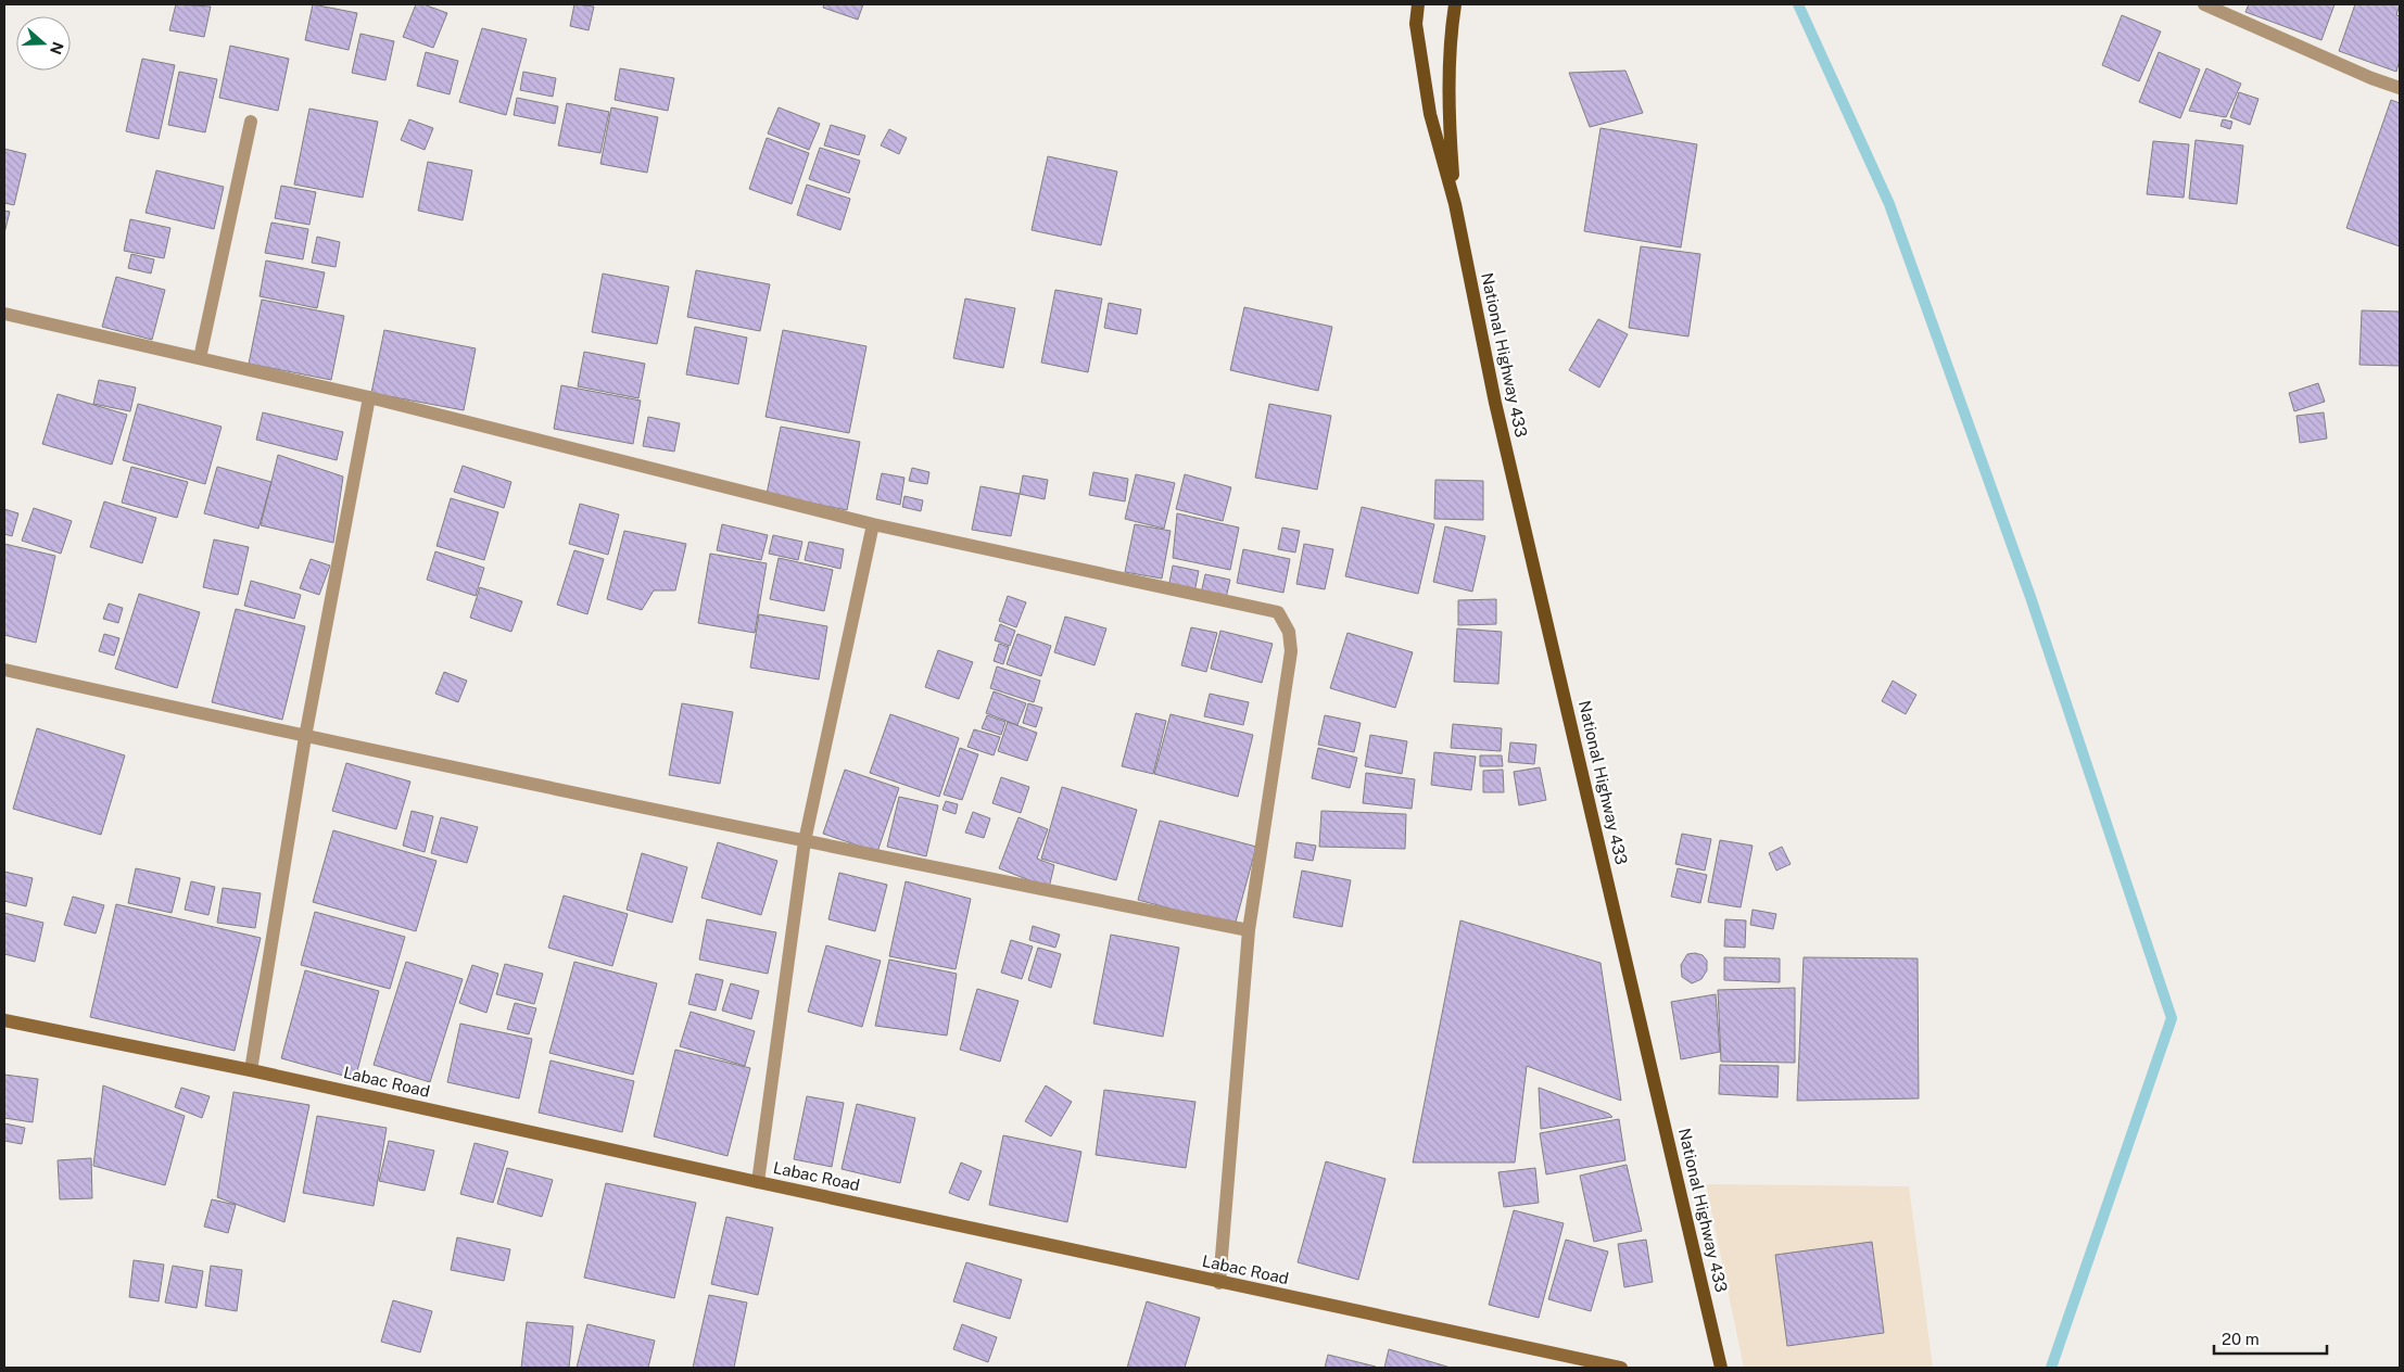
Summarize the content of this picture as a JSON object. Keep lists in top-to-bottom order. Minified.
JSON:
{"streets":{"main road":["National Highway 433"],"street":["Labac Road"]},"scale_bar":"20 m","north":"right"}
